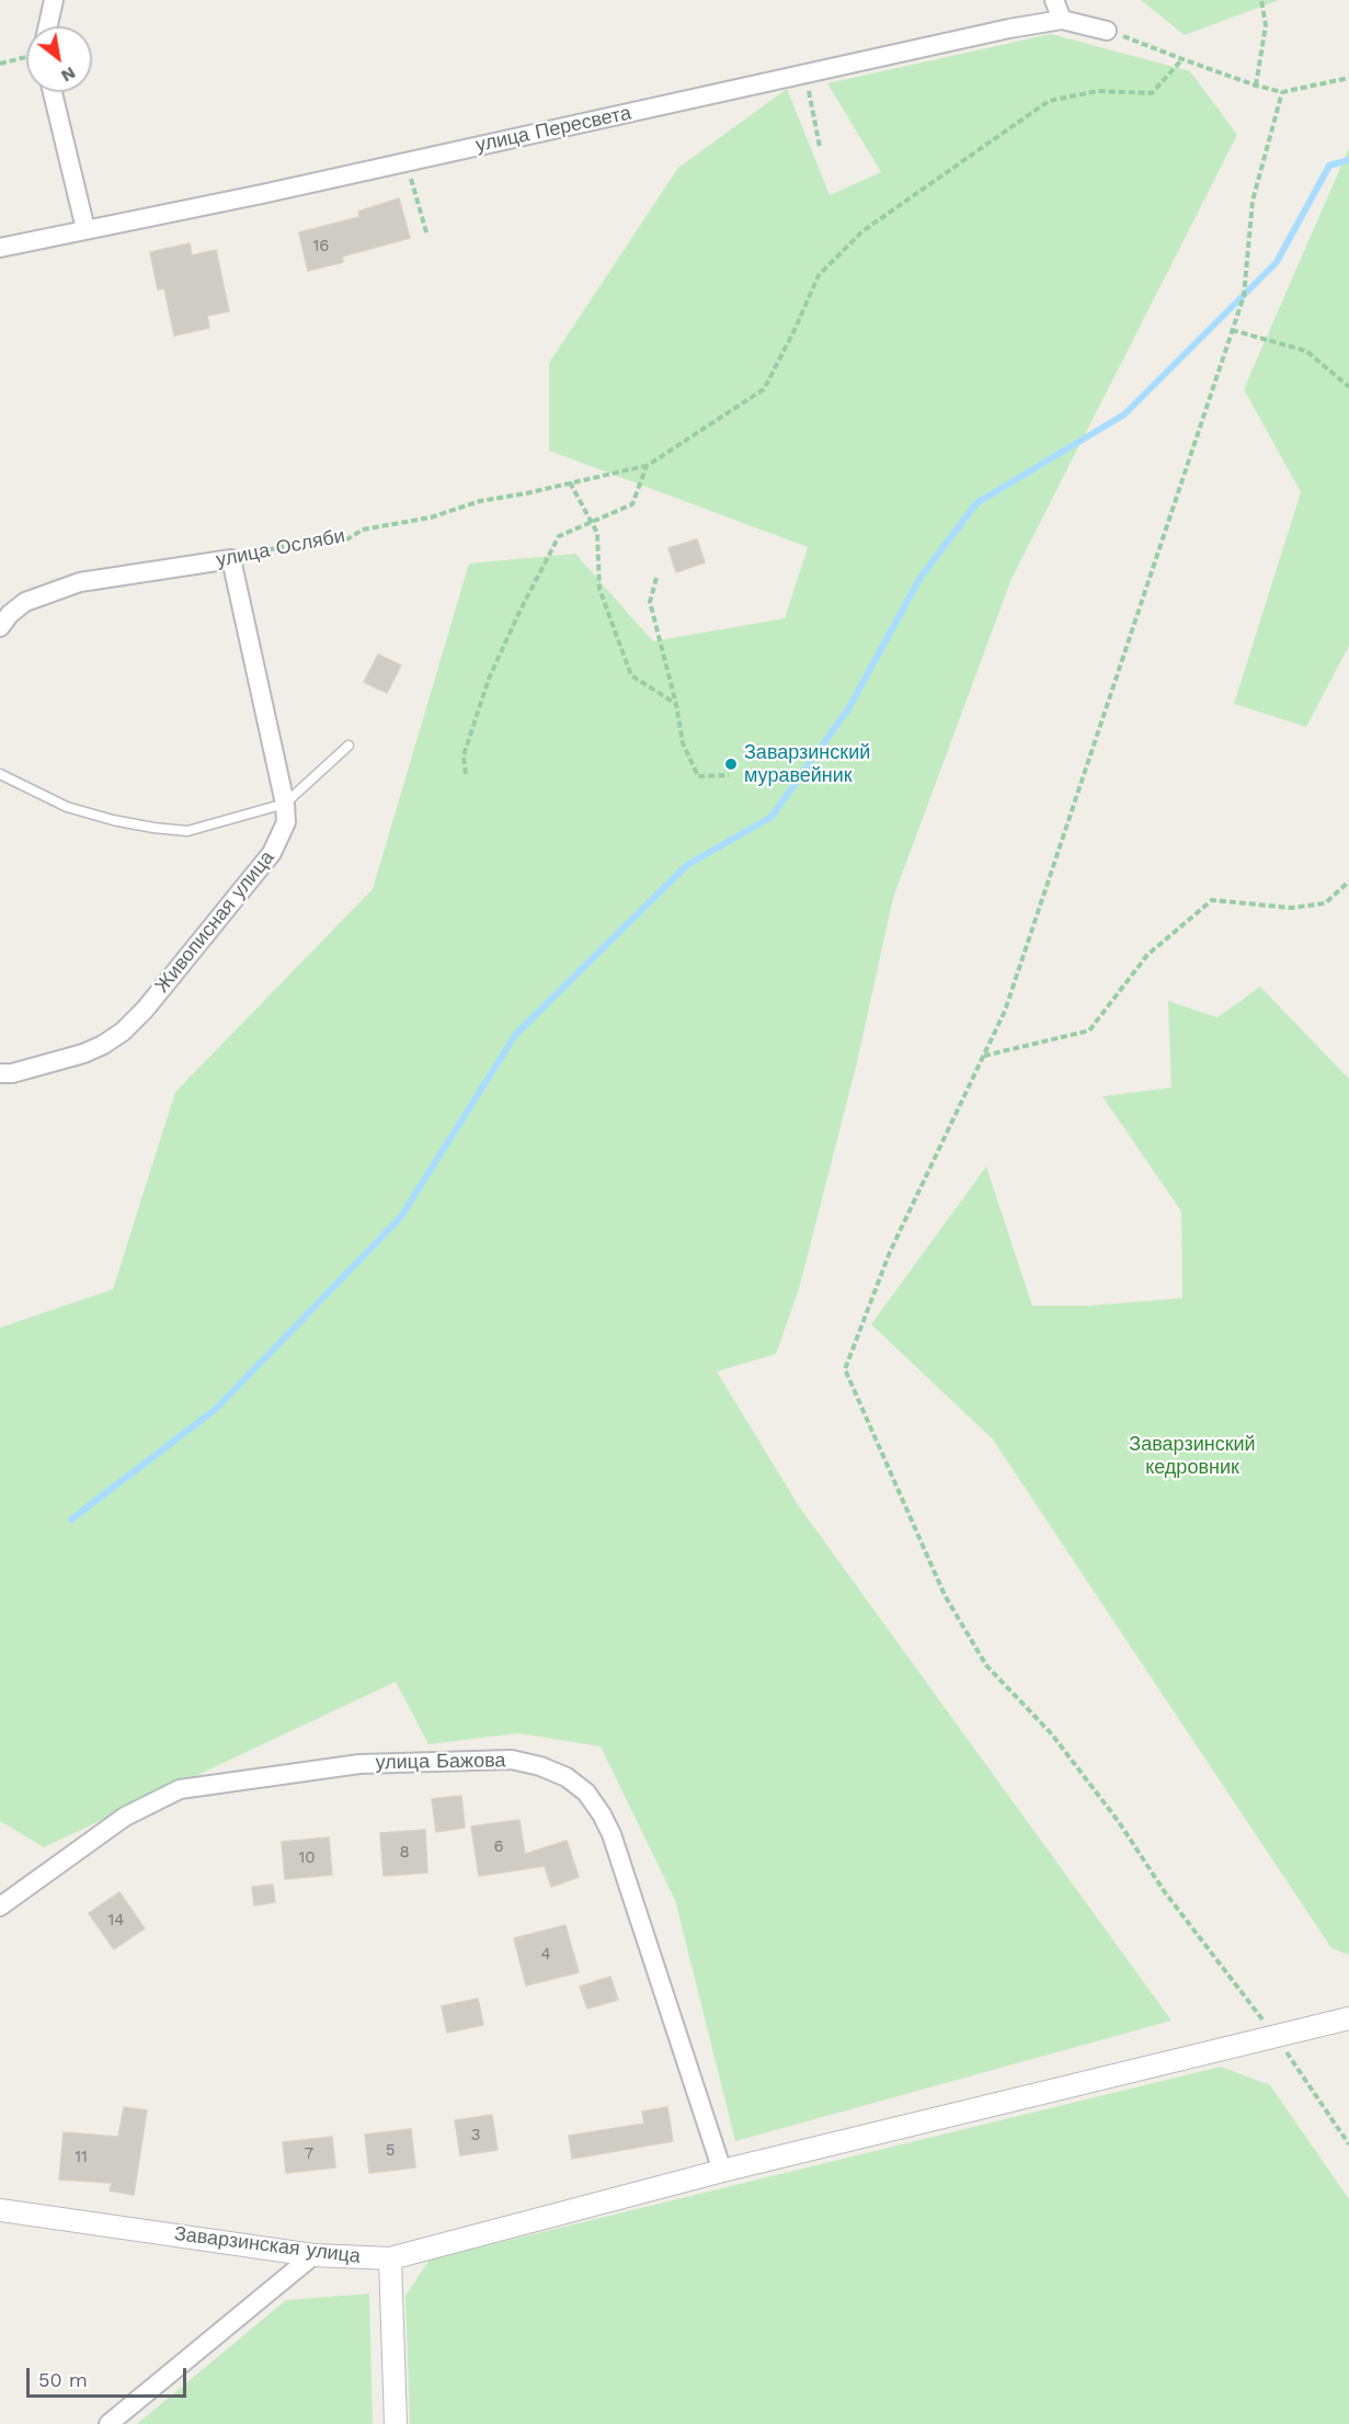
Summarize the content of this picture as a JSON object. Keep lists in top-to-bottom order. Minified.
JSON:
{"streets":{"street":["улица Пересвета","улица Осляби","Живописная улица","улица Бажова","Заварзинская улица"]},"crossings":[["улица Осляби","Живописная улица"],["улица Бажова","Заварзинская улица"]],"parks":["Заварзинский кедровник"],"places":["Заварзинский муравейник"],"house_numbers":["16","6","8","10","14","4","3","5","7","11"],"scale_bar":"50 m","north":"bottom right"}
